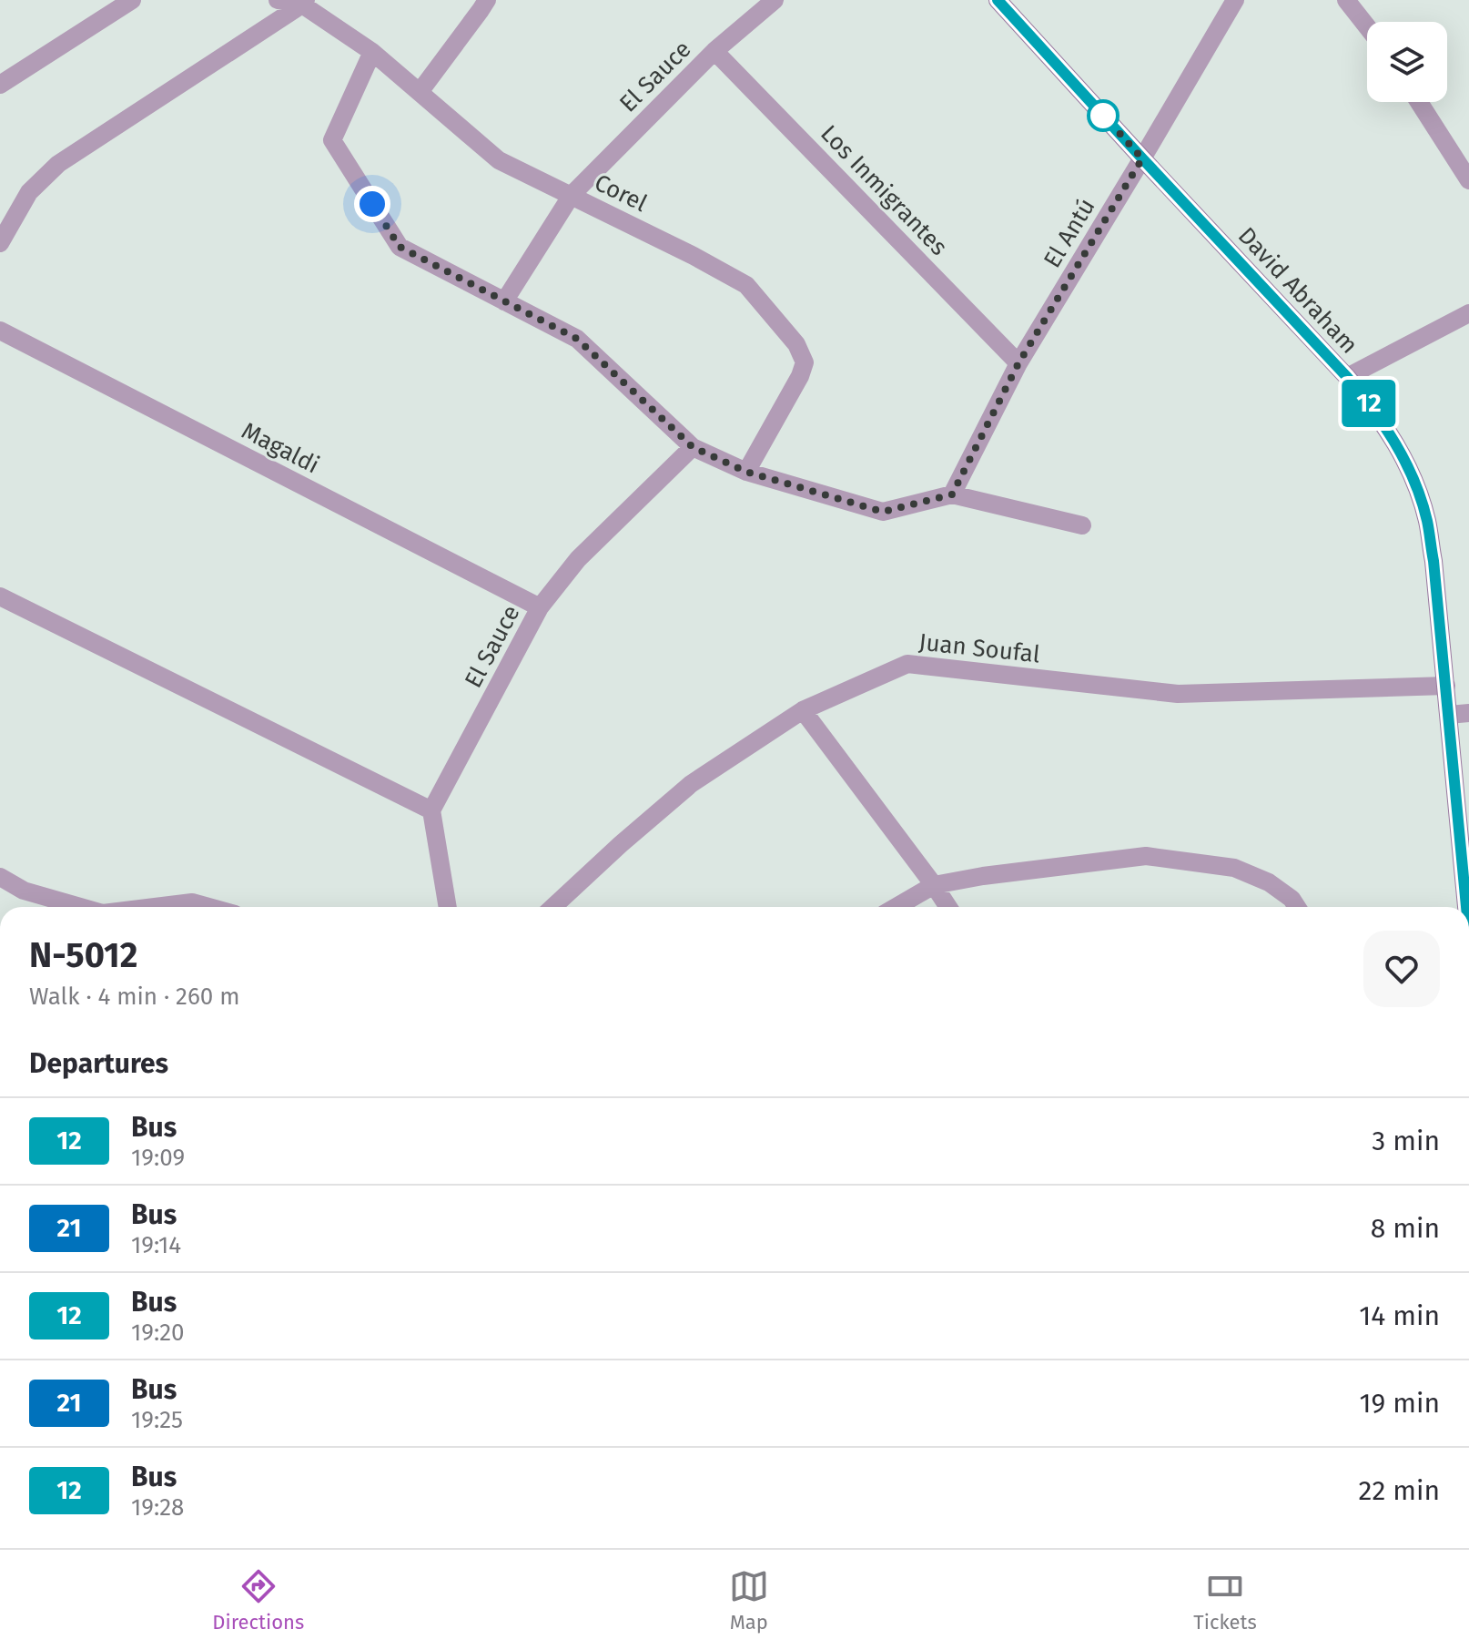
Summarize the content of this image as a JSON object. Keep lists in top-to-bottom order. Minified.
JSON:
{"streets":{"main road":["David Abraham"],"street":["El Sauce","Los Inmigrantes","Corel","El Antú","Magaldi","Juan Soufal"]},"crossings":[["El Sauce","Los Inmigrantes"],["El Sauce","Corel"],["El Sauce","Magaldi"],["Los Inmigrantes","El Antú"],["El Antú","David Abraham"],["David Abraham","Juan Soufal"]],"lines":["bus line 12"],"page":{"on_map":"12","heading":[["N-5012","Walk · 4 min · 260 m"],"Departures"],"list":[{"mark":"12","name":"Bus","note":"19:09","value":"3 min"},{"mark":"21","name":"Bus","note":"19:14","value":"8 min"},{"mark":"12","name":"Bus","note":"19:20","value":"14 min"},{"mark":"21","name":"Bus","note":"19:25","value":"19 min"},{"mark":"12","name":"Bus","note":"19:28","value":"22 min"}],"tabs":["Directions","Map","Tickets"]}}
